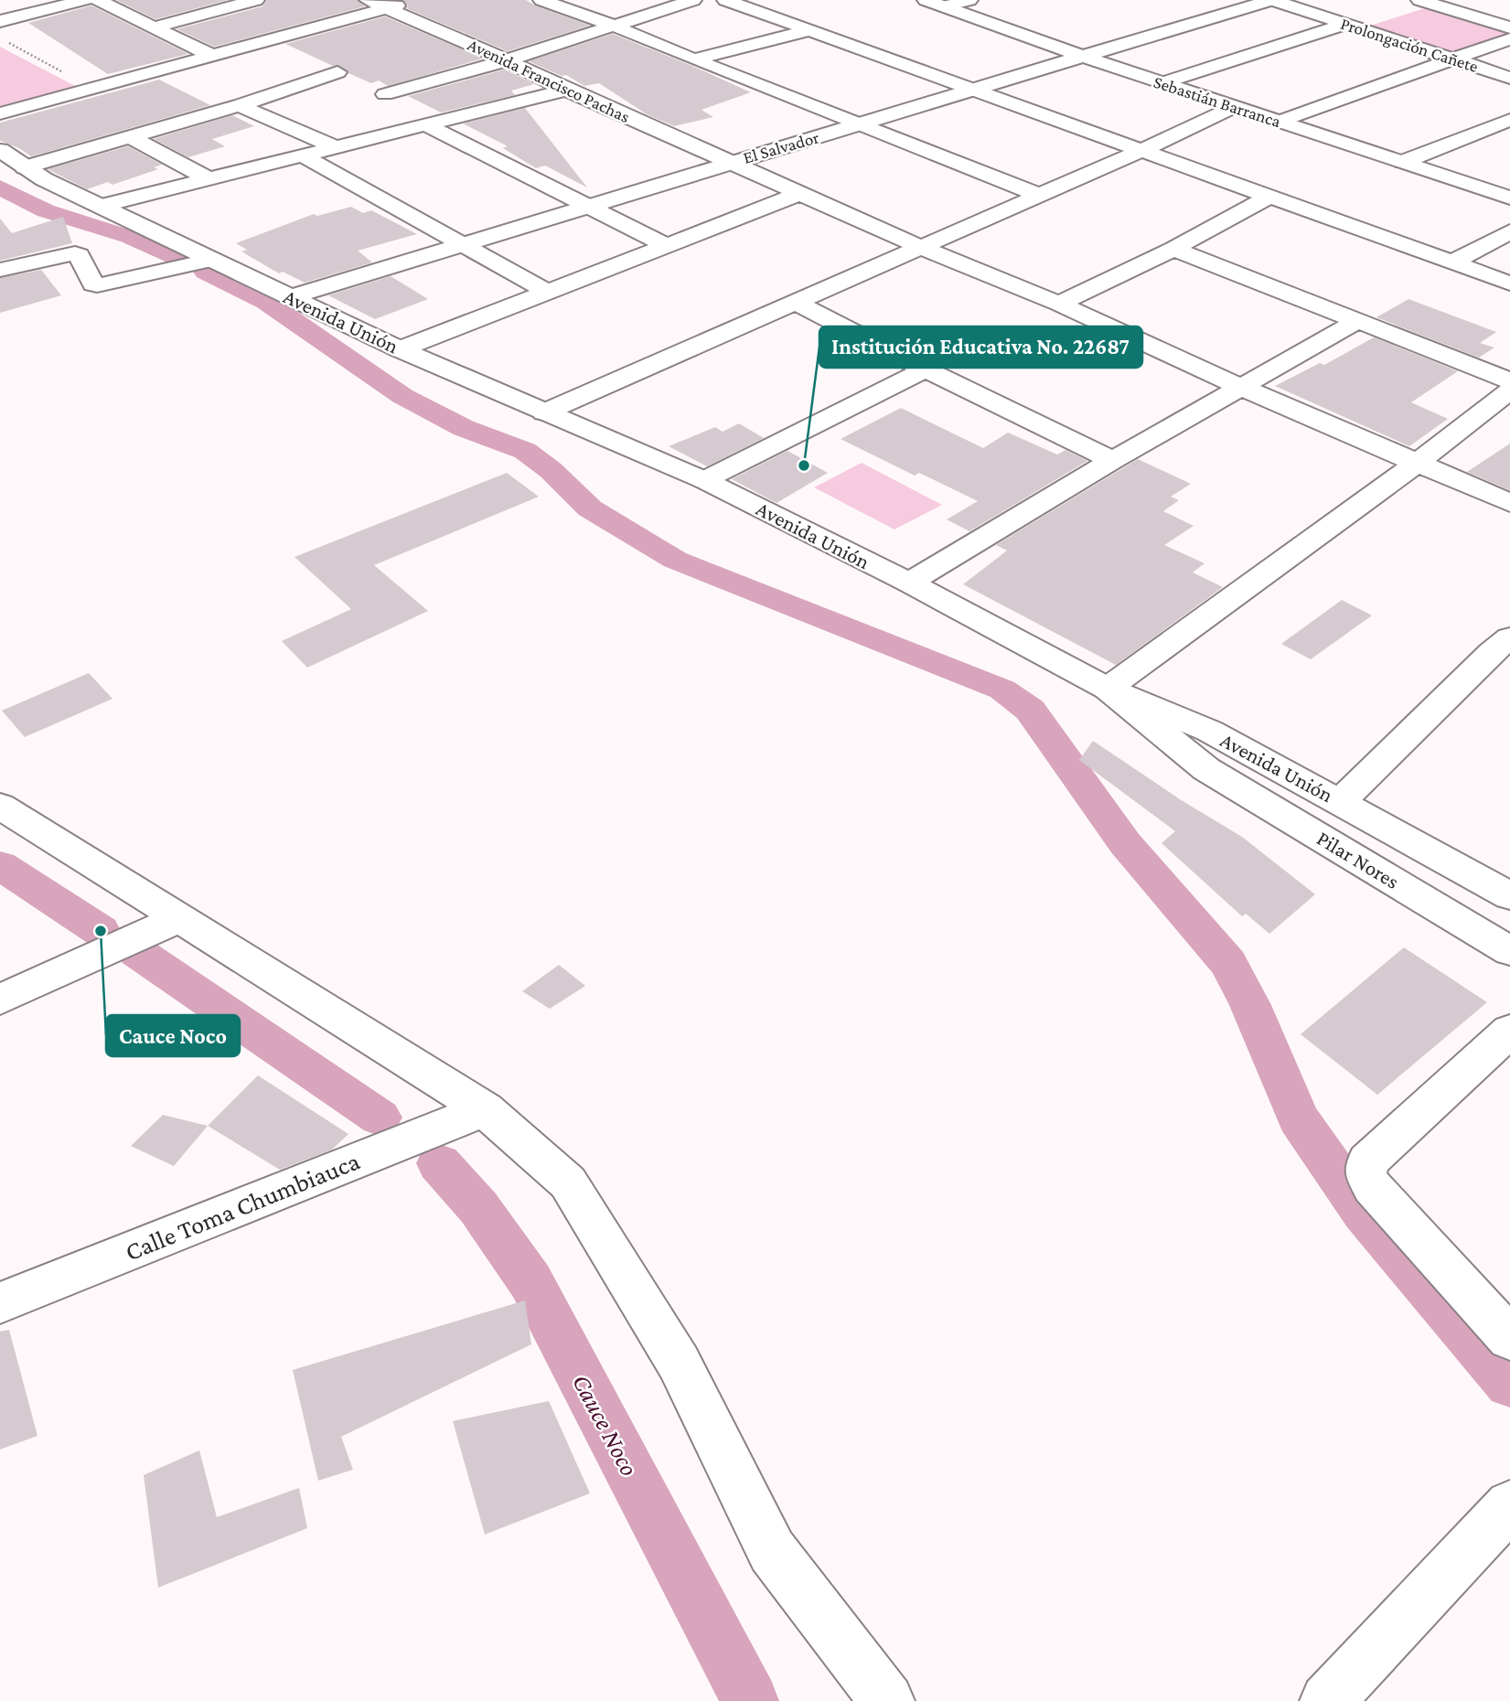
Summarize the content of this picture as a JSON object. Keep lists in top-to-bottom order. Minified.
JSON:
{"streets":{"street":["Prolongación Cañete","Avenida Francisco Pachas","Sebastián Barranca","El Salvador","Avenida Unión","Pilar Nores","Calle Toma Chumbiauca"]},"crossings":[["Prolongación Cañete","El Salvador"],["Avenida Francisco Pachas","El Salvador"],["Sebastián Barranca","El Salvador"],["El Salvador","Avenida Unión"],["Avenida Unión","Pilar Nores"]],"water":["Cauce Noco"],"places":["Institución Educativa No. 22687","Cauce Noco"]}
